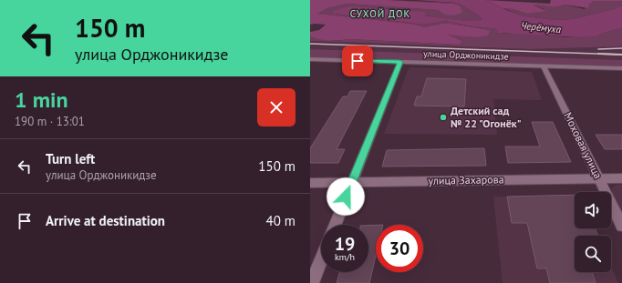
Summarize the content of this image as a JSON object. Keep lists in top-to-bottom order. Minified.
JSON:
{"streets":{"street":["улица Орджоникидзе","Моховая улица","улица Захарова"]},"crossings":[["улица Орджоникидзе","Моховая улица"],["Моховая улица","улица Захарова"]],"districts":["СУХОЙ ДОК"],"water":["Черёмуха"],"places":["Детский сад № 22 \"Огонёк\""],"page":{"turn":["150 m","улица Орджоникидзе"],"heading":["1 min","190 m · 13:01"],"list":[{"name":"Turn left","note":"улица Орджоникидзе","value":"150 m"},{"name":"Arrive at destination","value":"40 m"}],"speed":"19 km/h","limit":"30"}}
